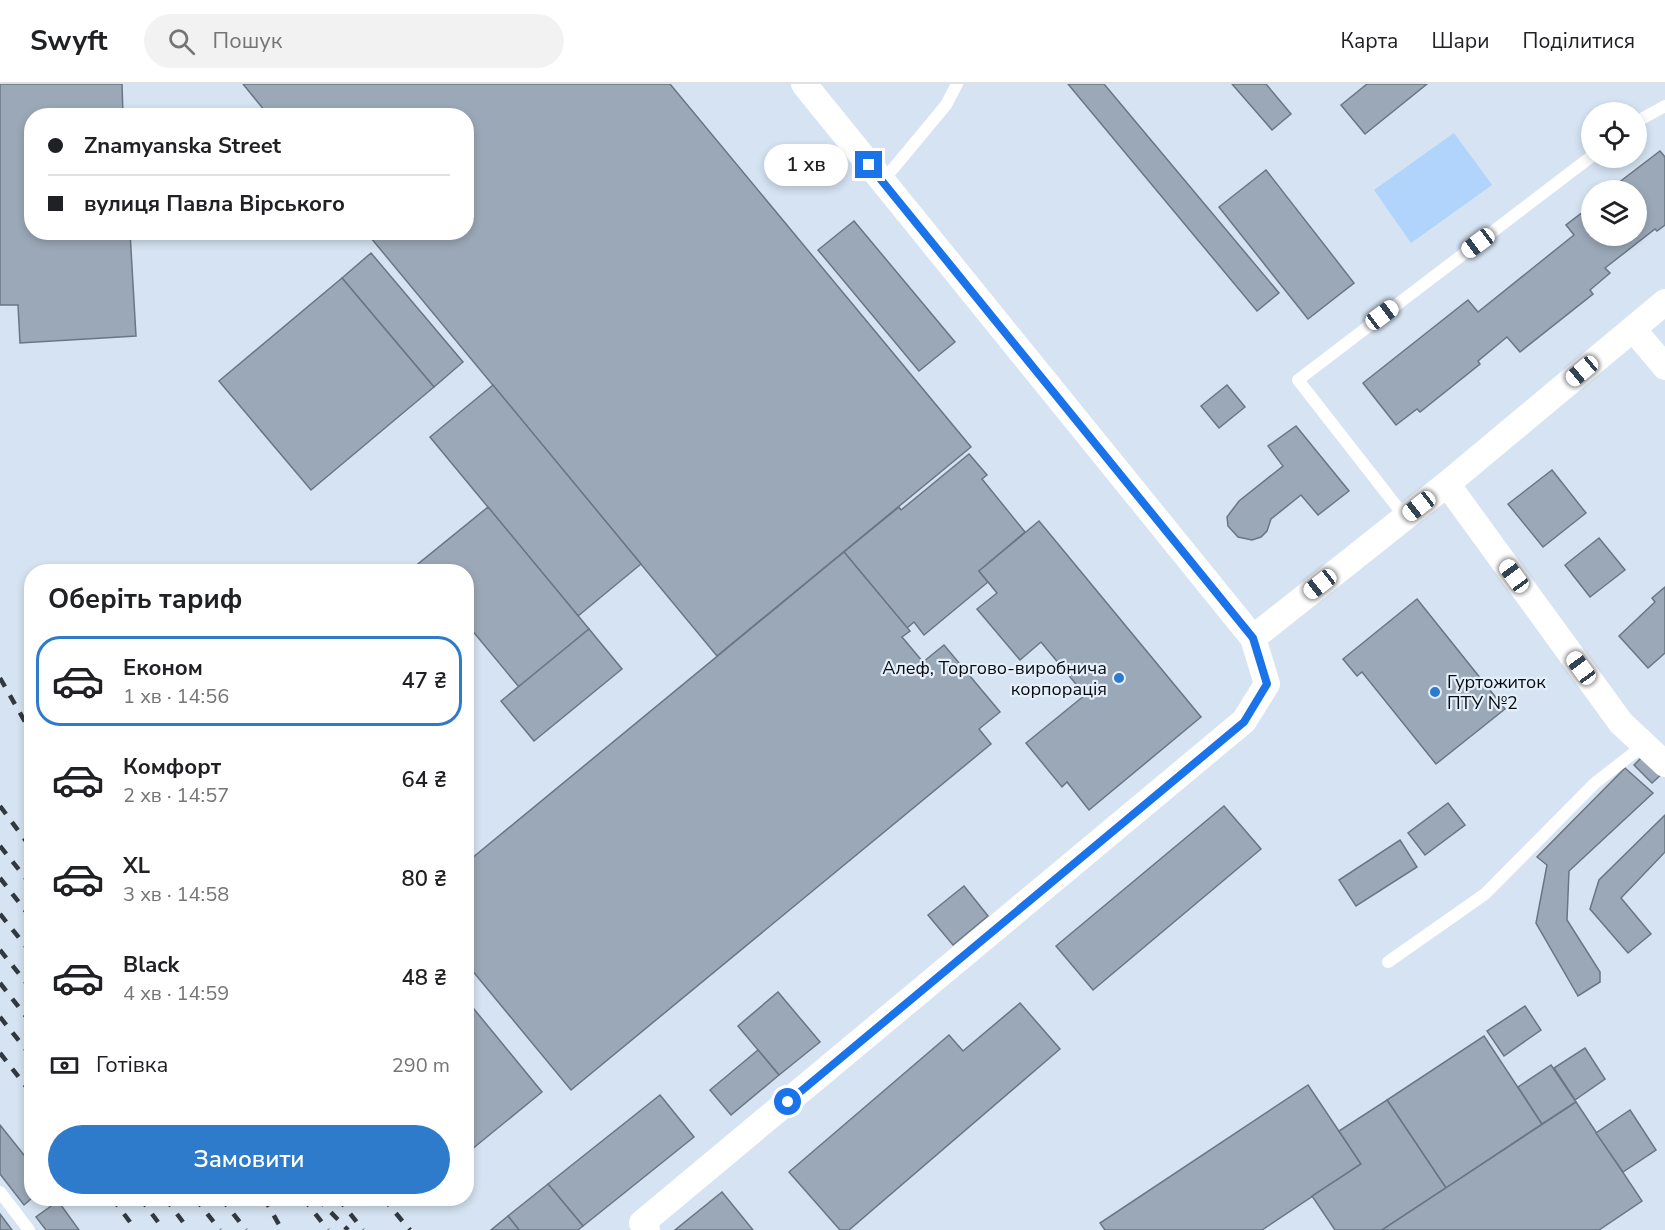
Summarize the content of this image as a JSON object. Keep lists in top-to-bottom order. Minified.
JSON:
{"places":["Алеф, Торгово-виробнича корпорація","Гуртожиток ПТУ №2"],"page":{"header":"Swyft","search":"Пошук","nav":["Карта","Шари","Поділитися"],"banner":["Znamyanska Street","вулиця Павла Вірського"],"bubble":"1 хв","heading":"Оберіть тариф","list":[{"name":"Економ","note":"1 хв · 14:56","value":"47 ₴"},{"name":"Комфорт","note":"2 хв · 14:57","value":"64 ₴"},{"name":"XL","note":"3 хв · 14:58","value":"80 ₴"},{"name":"Black","note":"4 хв · 14:59","value":"48 ₴"}],"pay":["Готівка","290 m"],"buttons":"Замовити"}}
